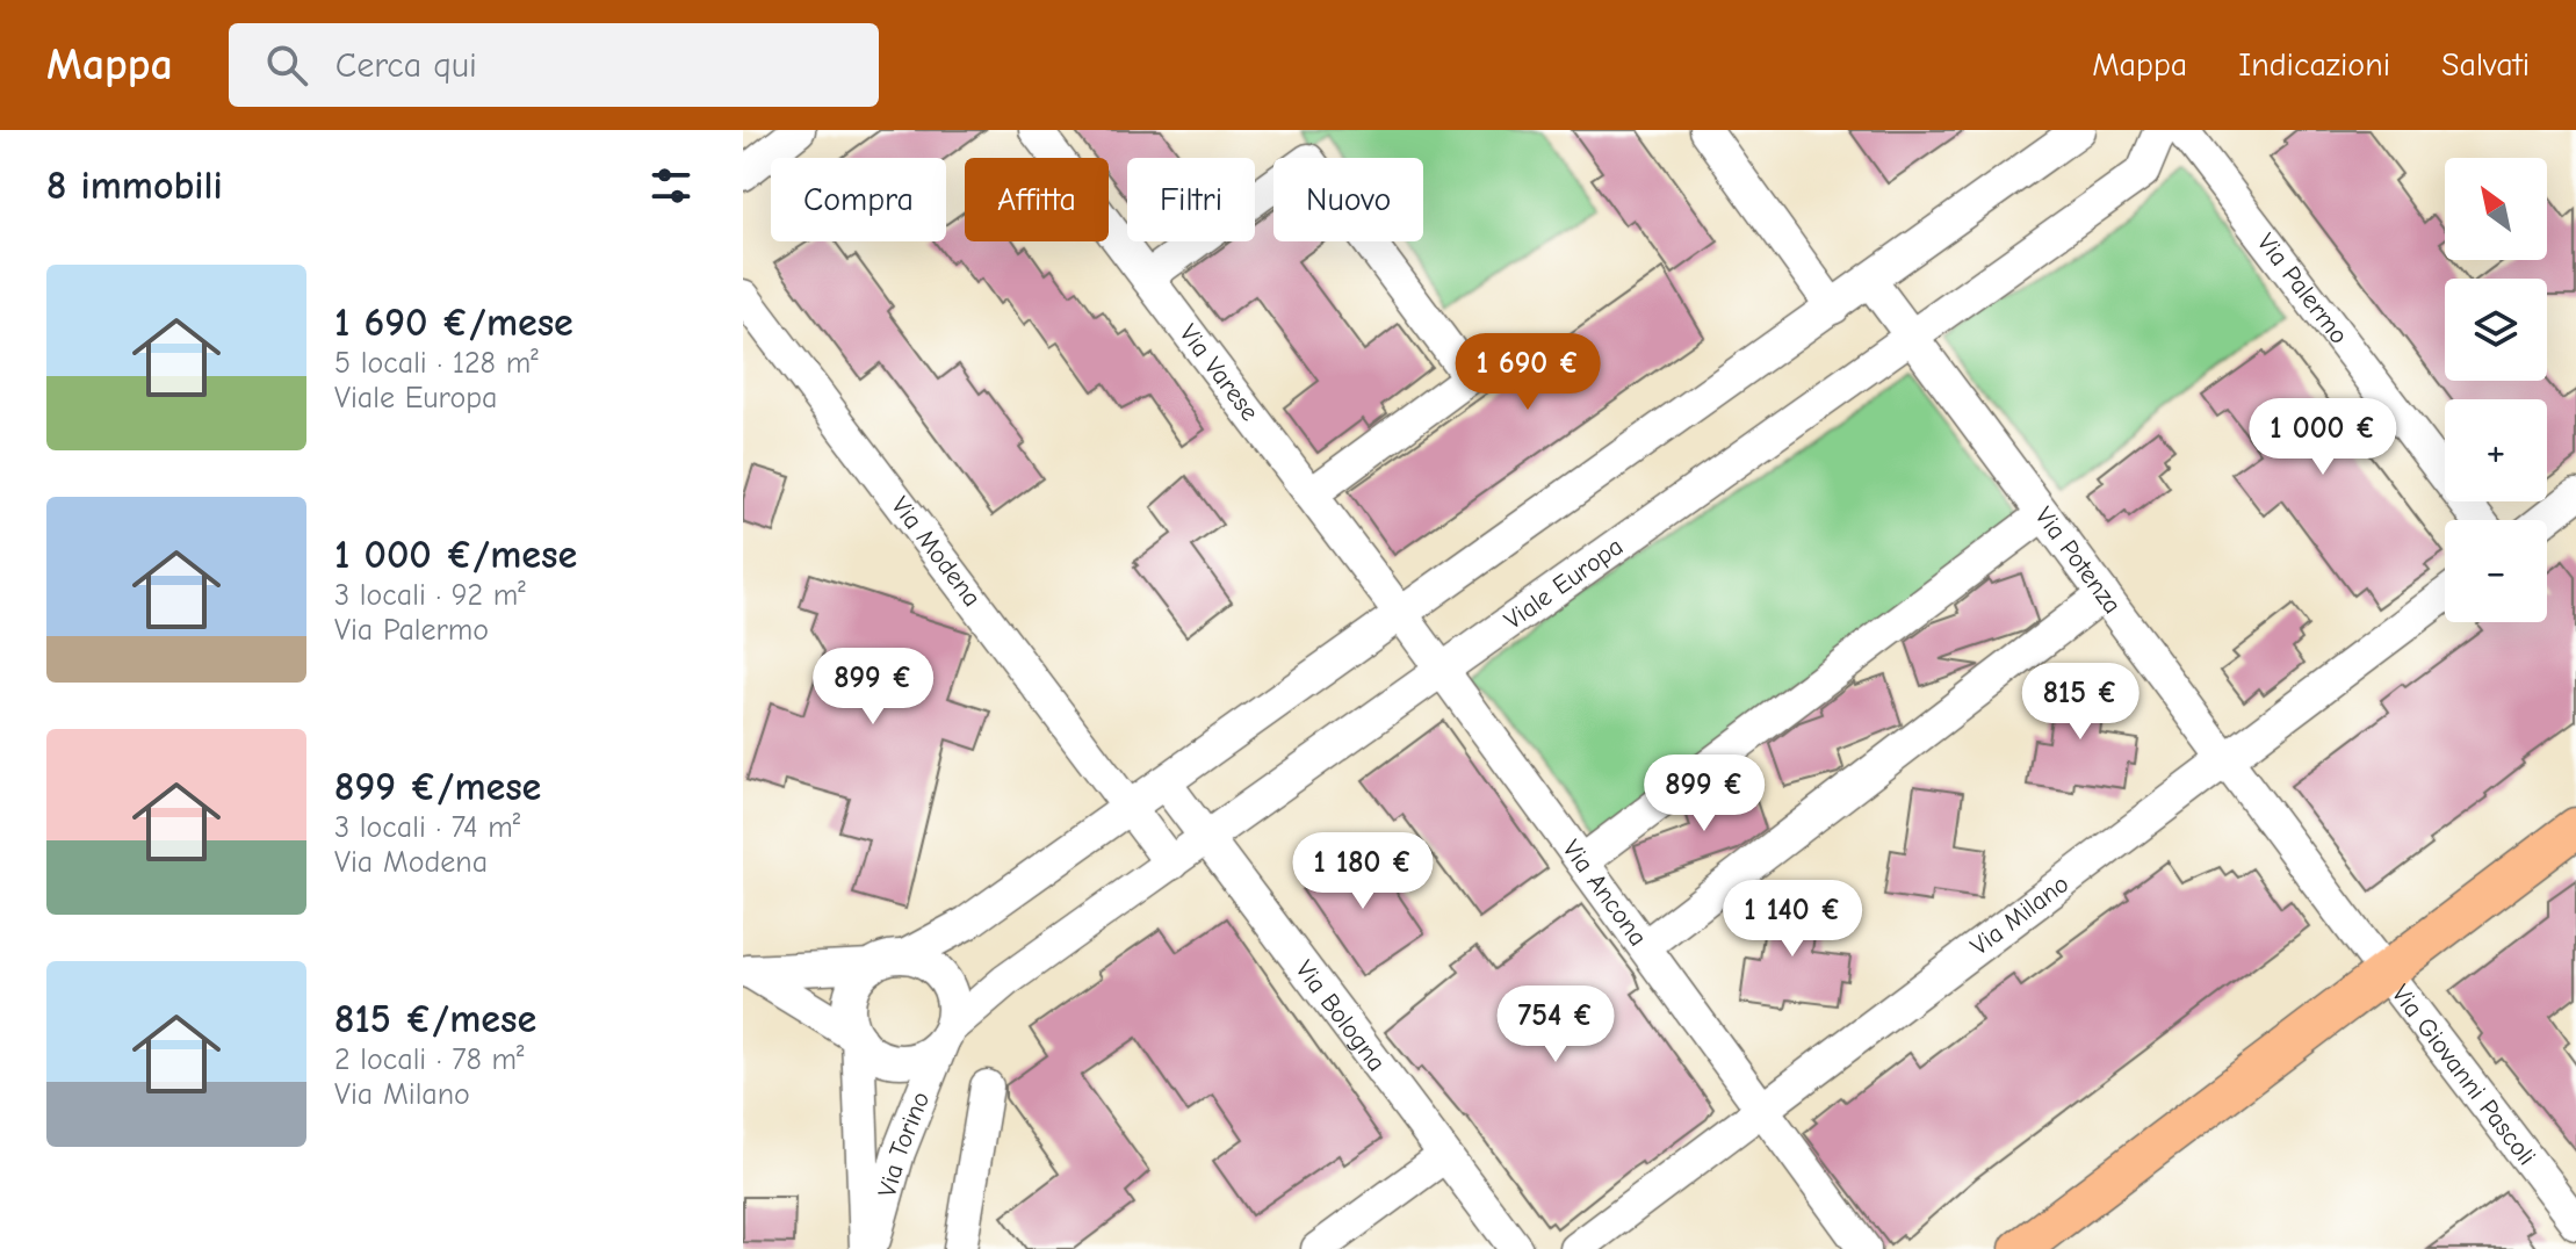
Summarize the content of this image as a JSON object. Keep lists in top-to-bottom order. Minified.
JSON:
{"streets":{"street":["Via Palermo","Via Varese","Via Modena","Via Potenza","Viale Europa","Via Ancona","Via Milano","Via Bologna","Via Giovanni Pascoli","Via Torino"]},"crossings":[["Via Varese","Via Ancona"],["Via Modena","Viale Europa"],["Via Potenza","Viale Europa"],["Via Potenza","Via Milano"],["Via Potenza","Via Giovanni Pascoli"],["Viale Europa","Via Ancona"],["Viale Europa","Via Bologna"],["Viale Europa","Via Torino"],["Via Ancona","Via Milano"]],"north":"top left","page":{"header":"Mappa","search":"Cerca qui","nav":["Mappa","Indicazioni","Salvati"],"heading":"8 immobili","map_buttons":["+","−"],"chip":["Compra","Affitta","Filtri","Nuovo"],"list":[{"name":"1 690 €/mese","note":"5 locali · 128 m² · Viale Europa"},{"name":"1 000 €/mese","note":"3 locali · 92 m² · Via Palermo"},{"name":"899 €/mese","note":"3 locali · 74 m² · Via Modena"},{"name":"815 €/mese","note":"2 locali · 78 m² · Via Milano"}],"price":["1 690 €","1 000 €","899 €","815 €","899 €","1 180 €","1 140 €","754 €"]}}
